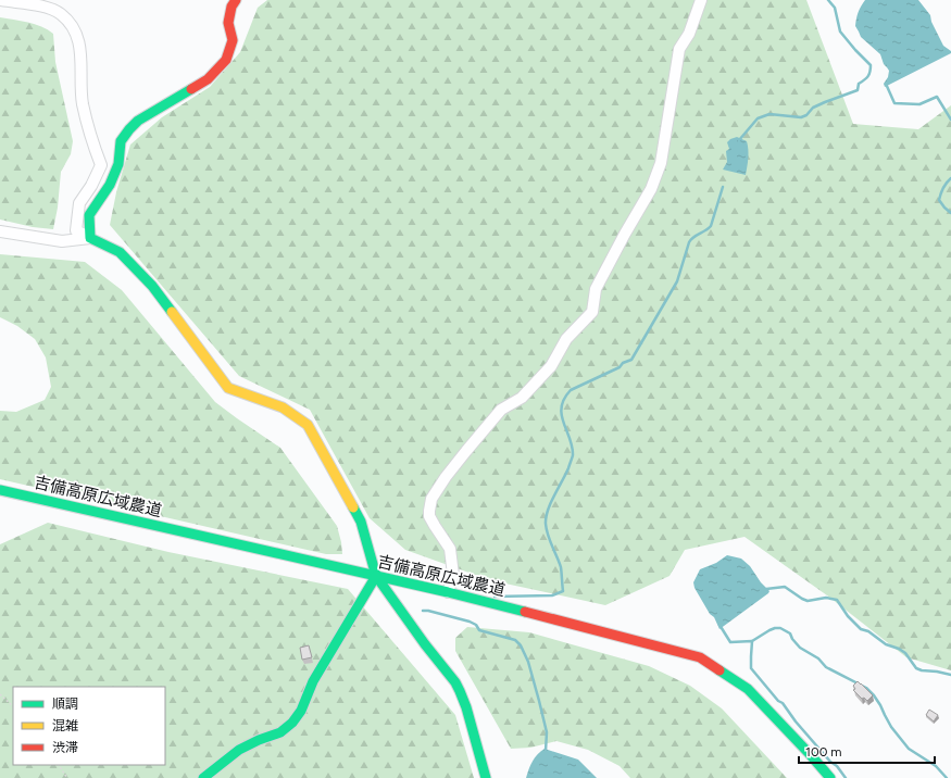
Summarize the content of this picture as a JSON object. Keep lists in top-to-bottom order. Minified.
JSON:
{"streets":{"street":["吉備高原広域農道"]},"legend":["順調","混雑","渋滞"],"scale_bar":"100 m"}
